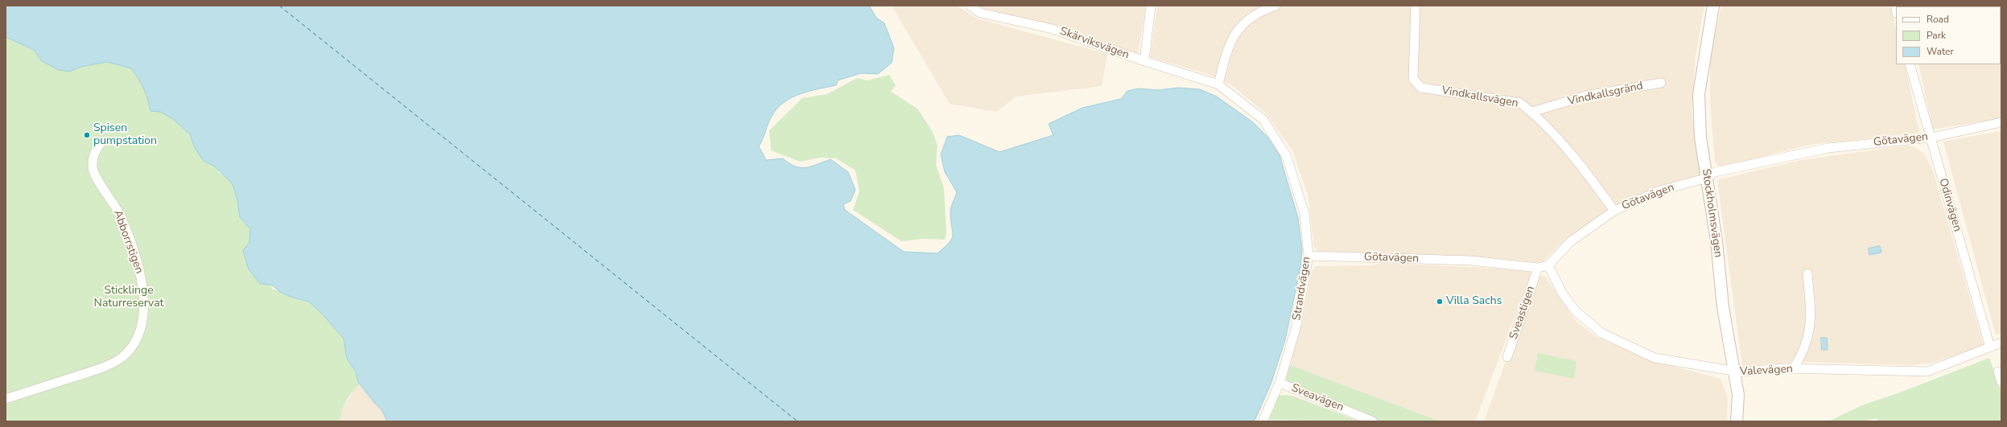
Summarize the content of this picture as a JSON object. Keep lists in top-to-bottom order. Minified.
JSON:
{"streets":{"street":["Skärviksvägen","Vindkallsgränd","Vindkallsvägen","Götavägen","Odinvägen","Stockholmsvägen","Abborrstigen","Strandvägen","Sveastigen","Valevägen","Sveavägen"]},"crossings":[["Skärviksvägen","Strandvägen"],["Vindkallsgränd","Vindkallsvägen"],["Vindkallsvägen","Götavägen"],["Götavägen","Odinvägen"],["Götavägen","Stockholmsvägen"],["Götavägen","Strandvägen"],["Götavägen","Sveastigen"],["Götavägen","Valevägen"],["Odinvägen","Valevägen"],["Stockholmsvägen","Valevägen"],["Strandvägen","Sveavägen"]],"parks":["Sticklinge Naturreservat"],"places":["Spisen pumpstation","Villa Sachs"],"legend":["Road","Park","Water"]}
